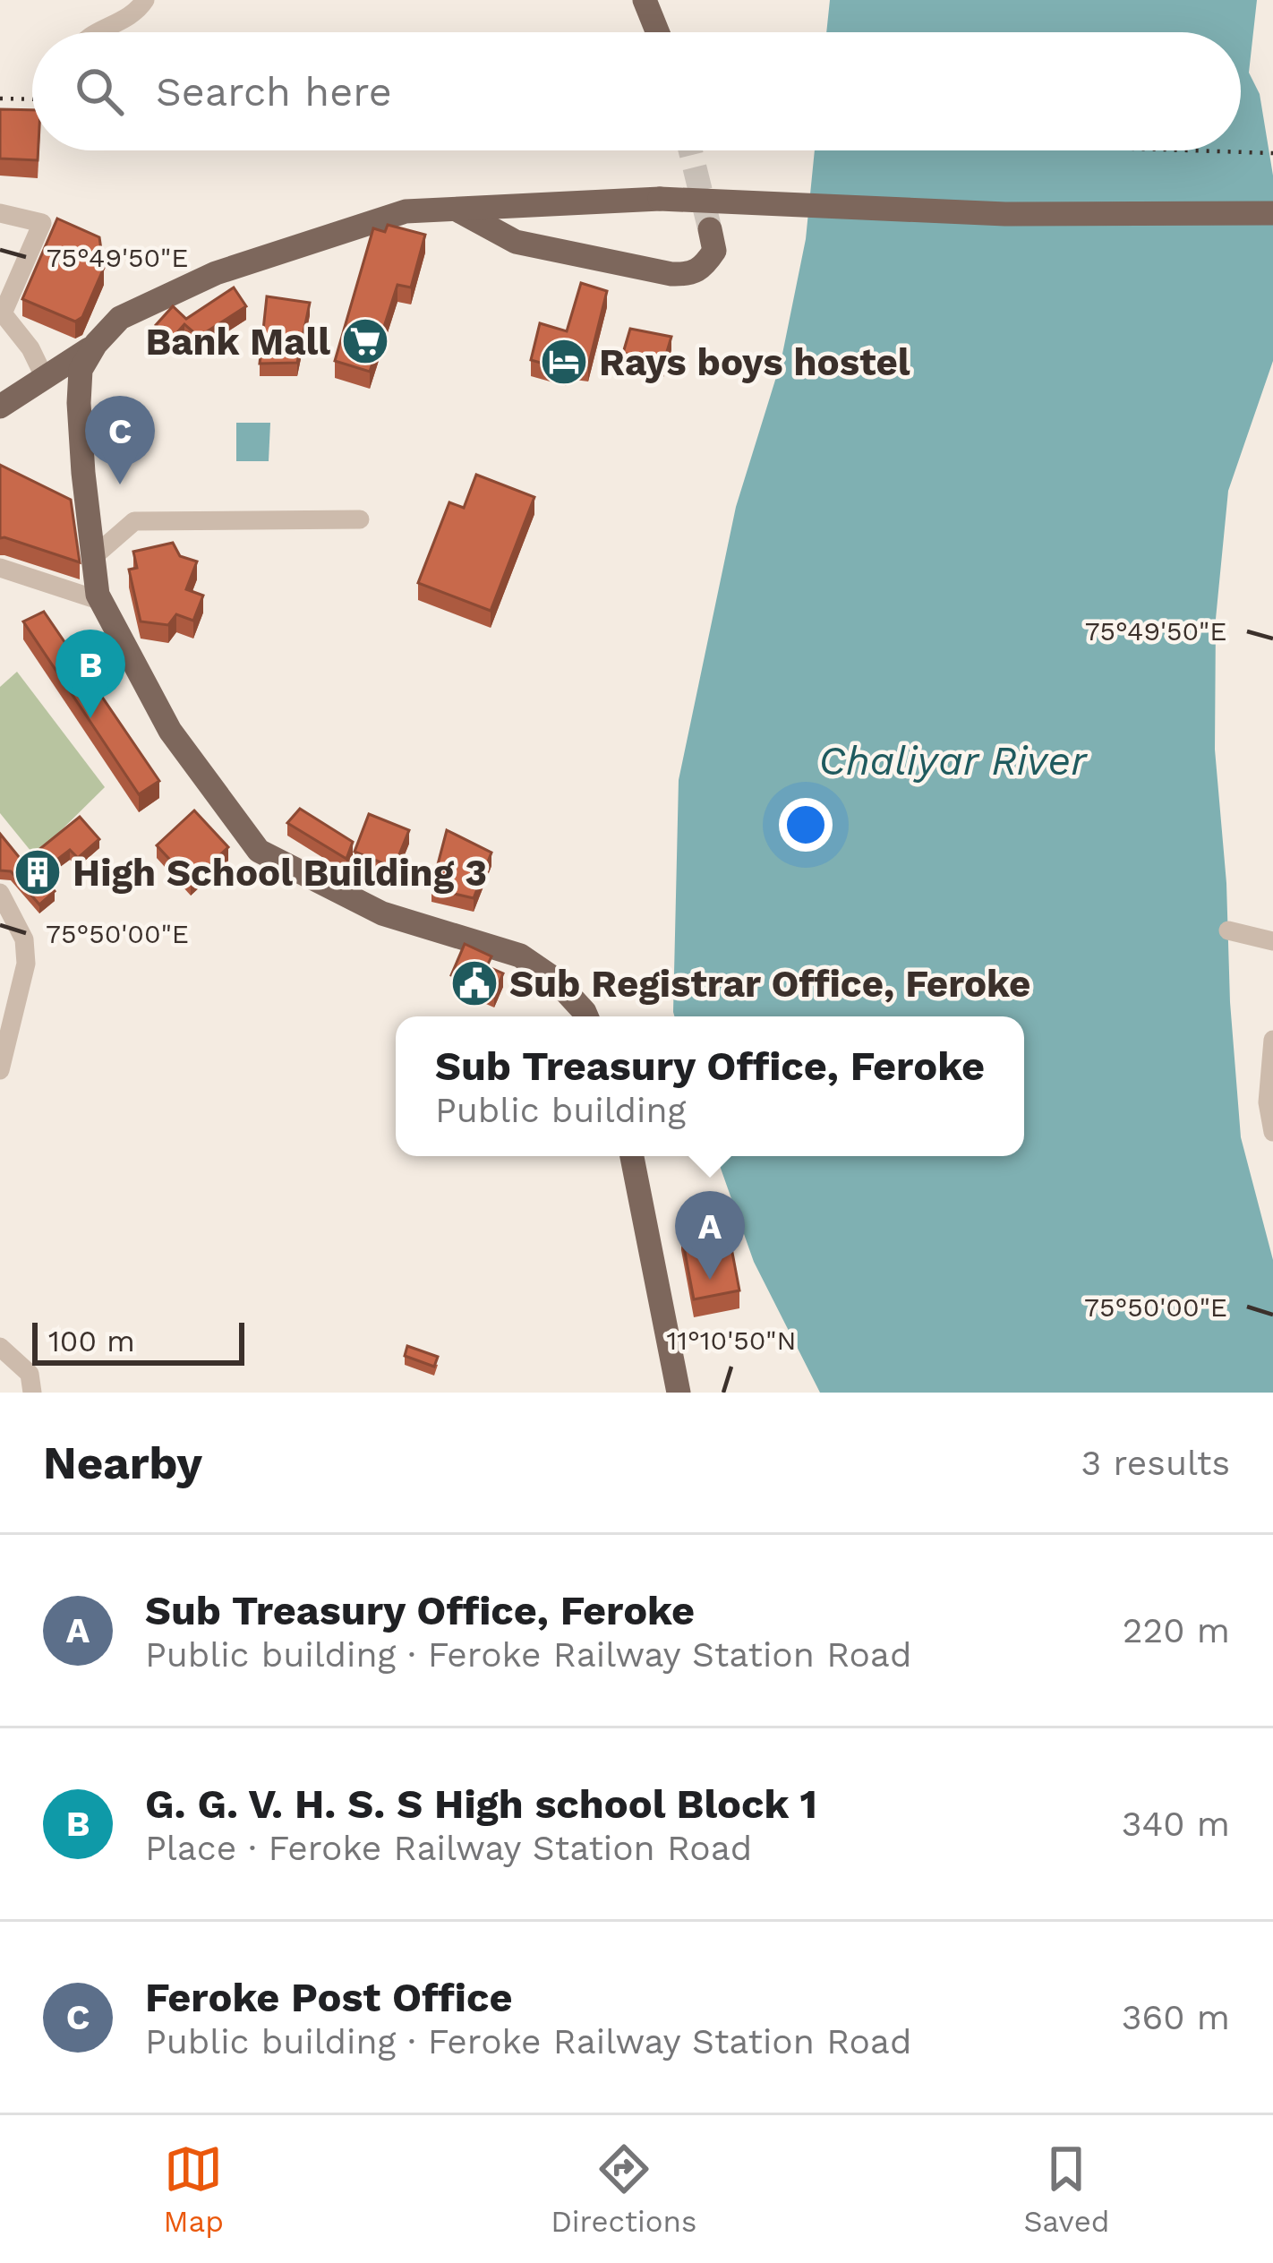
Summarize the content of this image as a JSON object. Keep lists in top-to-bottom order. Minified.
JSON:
{"water":["Chaliyar River"],"places":{"supermarket":["Bank Mall"],"hotel":["Rays boys hostel"],"building":["High School Building 3"],"public building":["Sub Registrar Office, Feroke"]},"scale_bar":"100 m","page":{"search":"Search here","pins":["C","B","A"],"popup":["Sub Treasury Office, Feroke","Public building"],"scale":"100 m","heading":["Nearby","3 results"],"list":[{"mark":"A","name":"Sub Treasury Office, Feroke","note":"Public building · Feroke Railway Station Road","value":"220 m"},{"mark":"B","name":"G. G. V. H. S. S High school Block 1","note":"Place · Feroke Railway Station Road","value":"340 m"},{"mark":"C","name":"Feroke Post Office","note":"Public building · Feroke Railway Station Road","value":"360 m"}],"nav":["Map","Directions","Saved"]},"coordinates":["75°49'50\"E","75°50'00\"E","11°10'50\"N"]}
